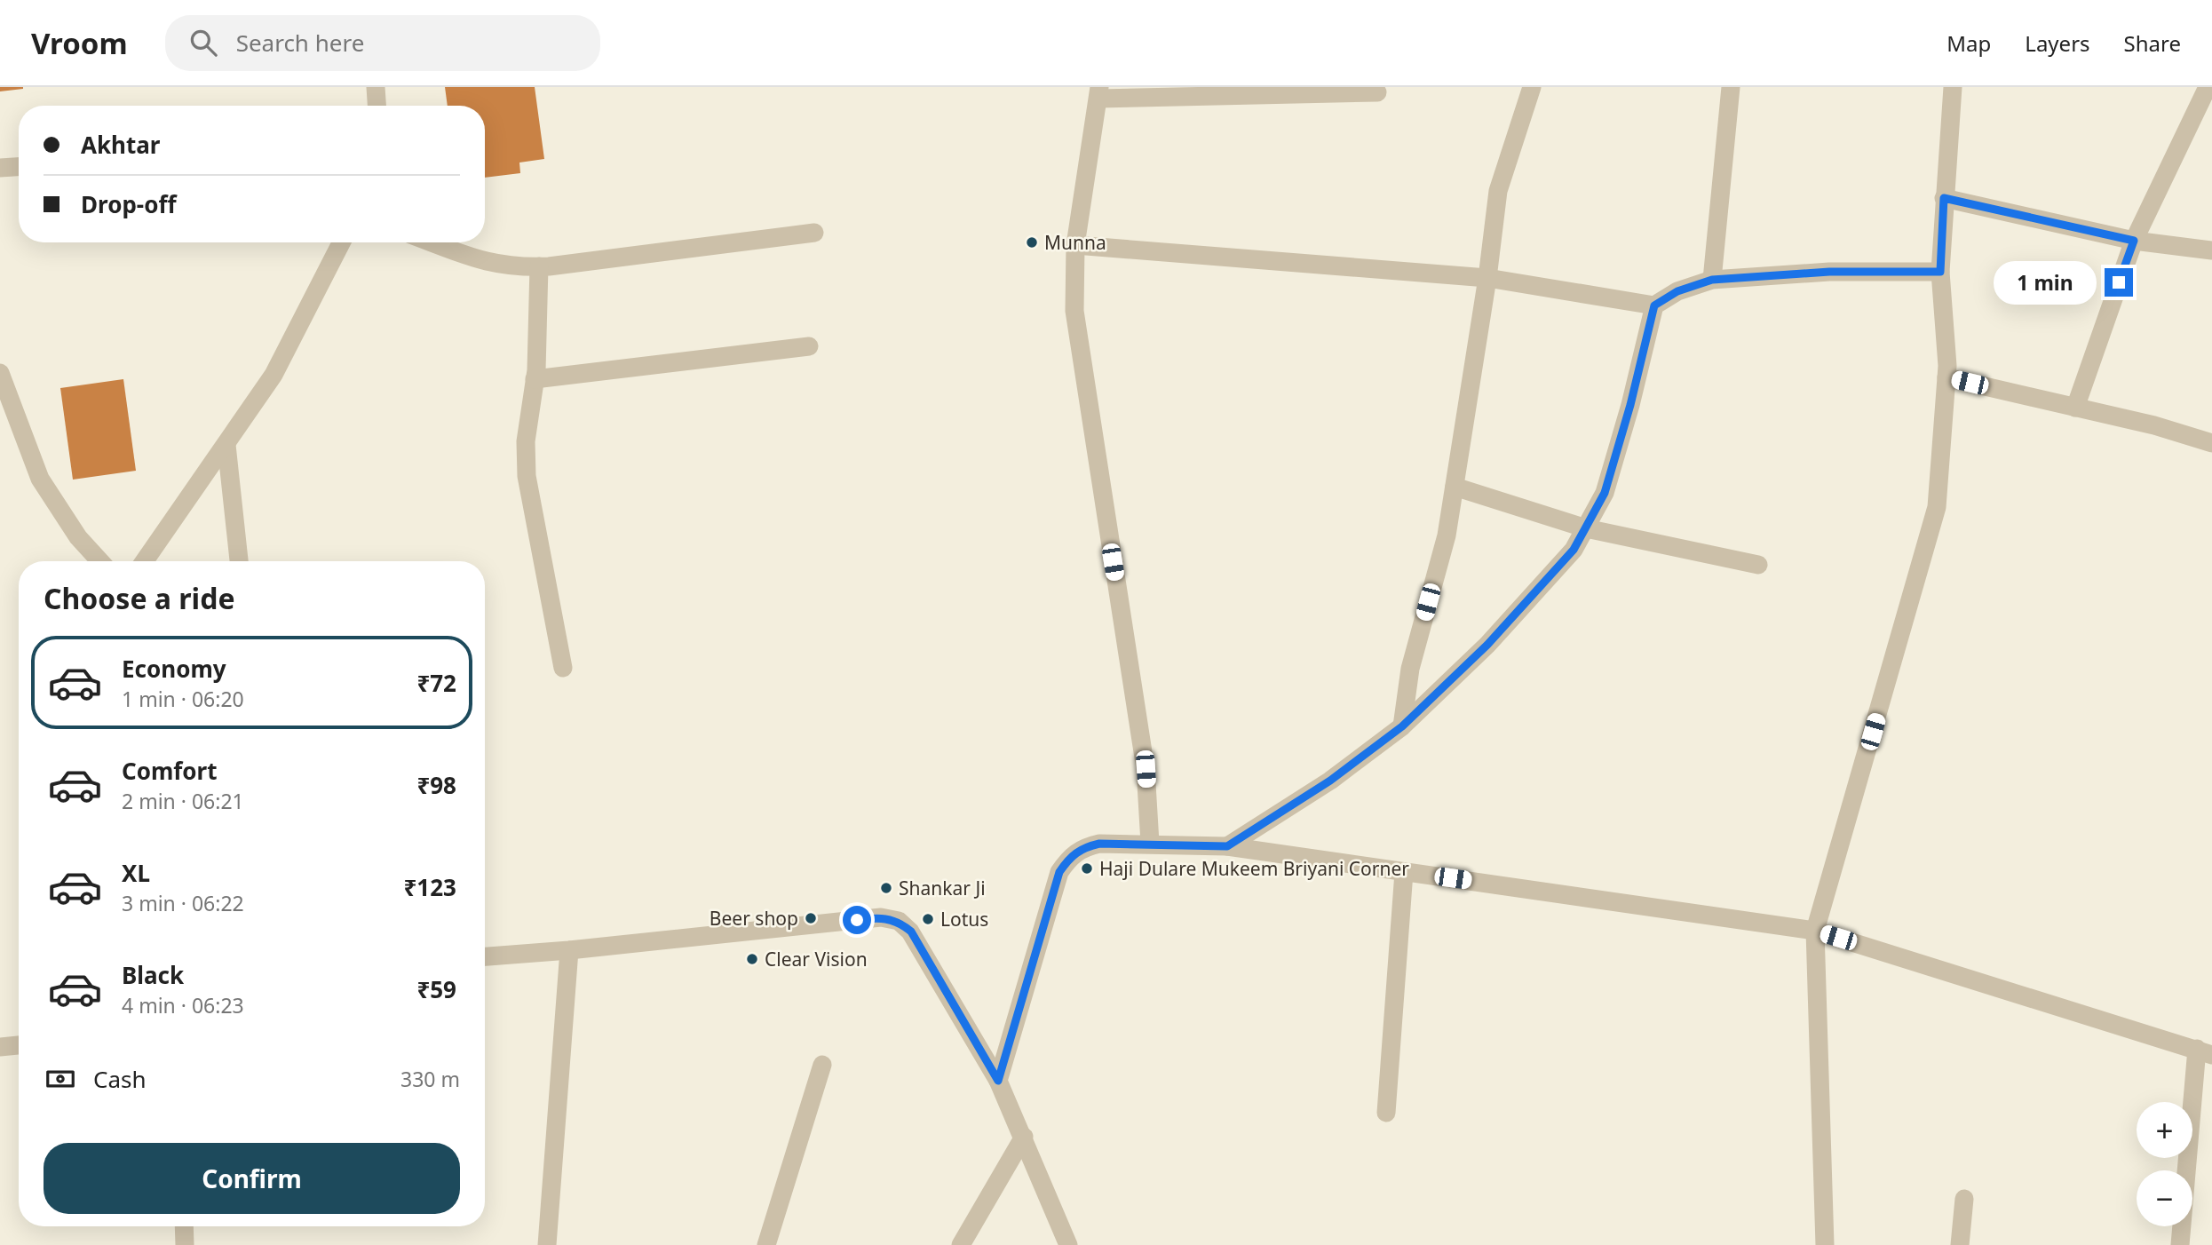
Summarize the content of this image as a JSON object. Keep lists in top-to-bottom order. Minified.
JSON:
{"places":["Munna","Haji Dulare Mukeem Briyani Corner","Shankar Ji","Beer shop","Lotus","Clear Vision"],"page":{"header":"Vroom","search":"Search here","nav":["Map","Layers","Share"],"banner":["Akhtar","Drop-off"],"bubble":"1 min","heading":"Choose a ride","list":[{"name":"Economy","note":"1 min · 06:20","value":"₹72"},{"name":"Comfort","note":"2 min · 06:21","value":"₹98"},{"name":"XL","note":"3 min · 06:22","value":"₹123"},{"name":"Black","note":"4 min · 06:23","value":"₹59"}],"pay":["Cash","330 m"],"map_buttons":["+","−"],"buttons":"Confirm"}}
